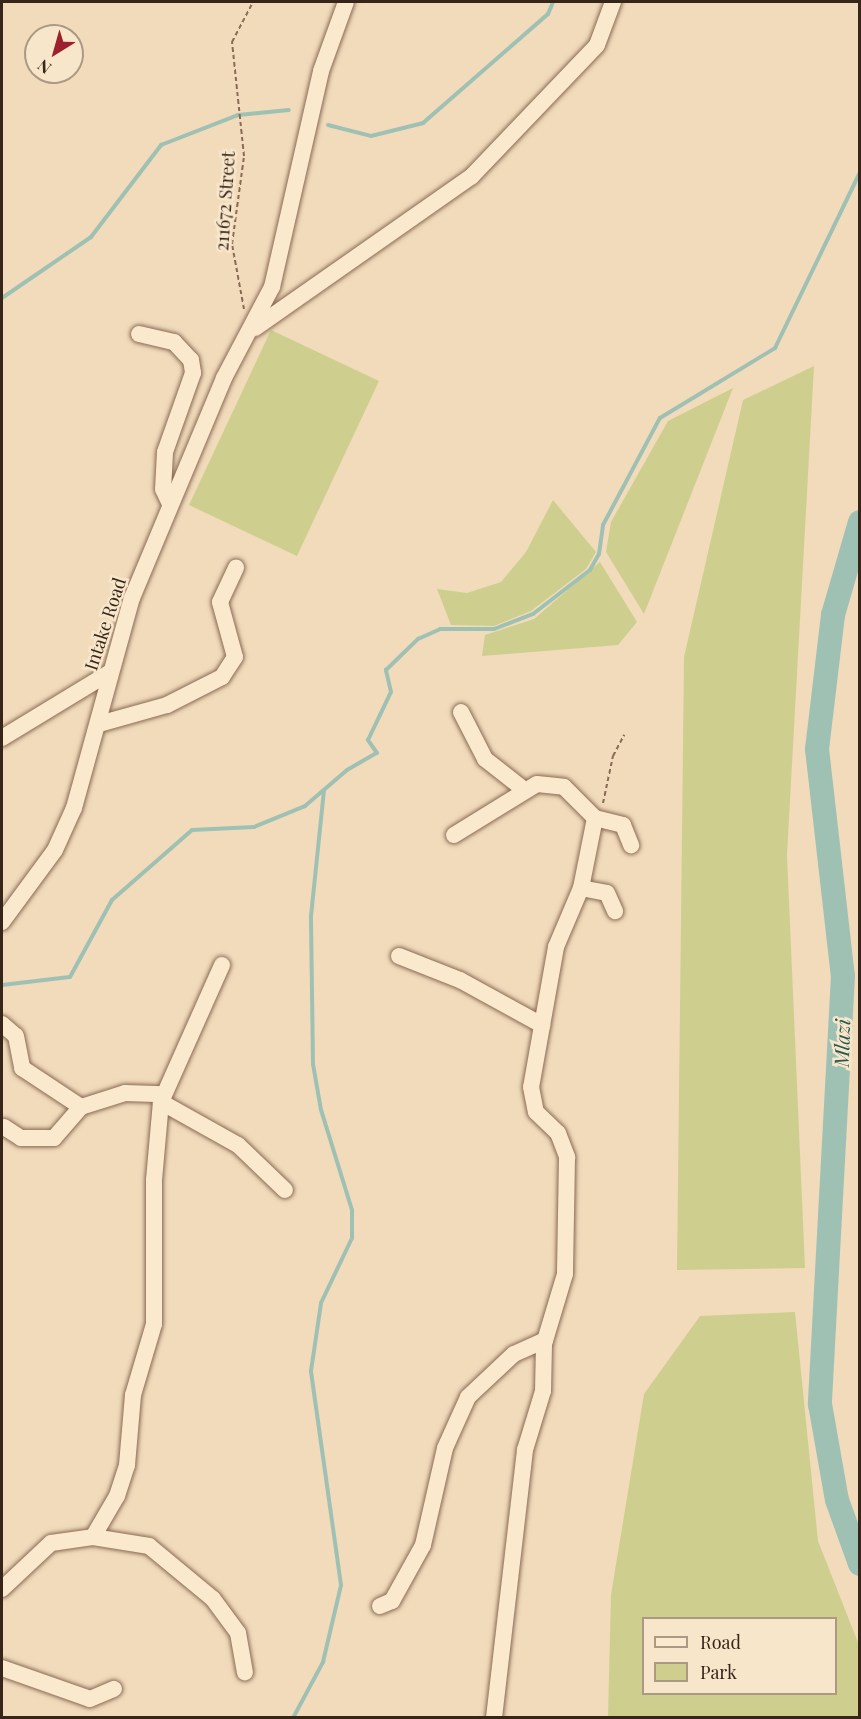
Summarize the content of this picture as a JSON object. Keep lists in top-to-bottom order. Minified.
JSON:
{"streets":{"street":["Intake Road"],"path":["211672 Street"]},"crossings":[["211672 Street","Intake Road"]],"water":["Mlazi"],"legend":["Road","Park"],"north":"bottom left"}
